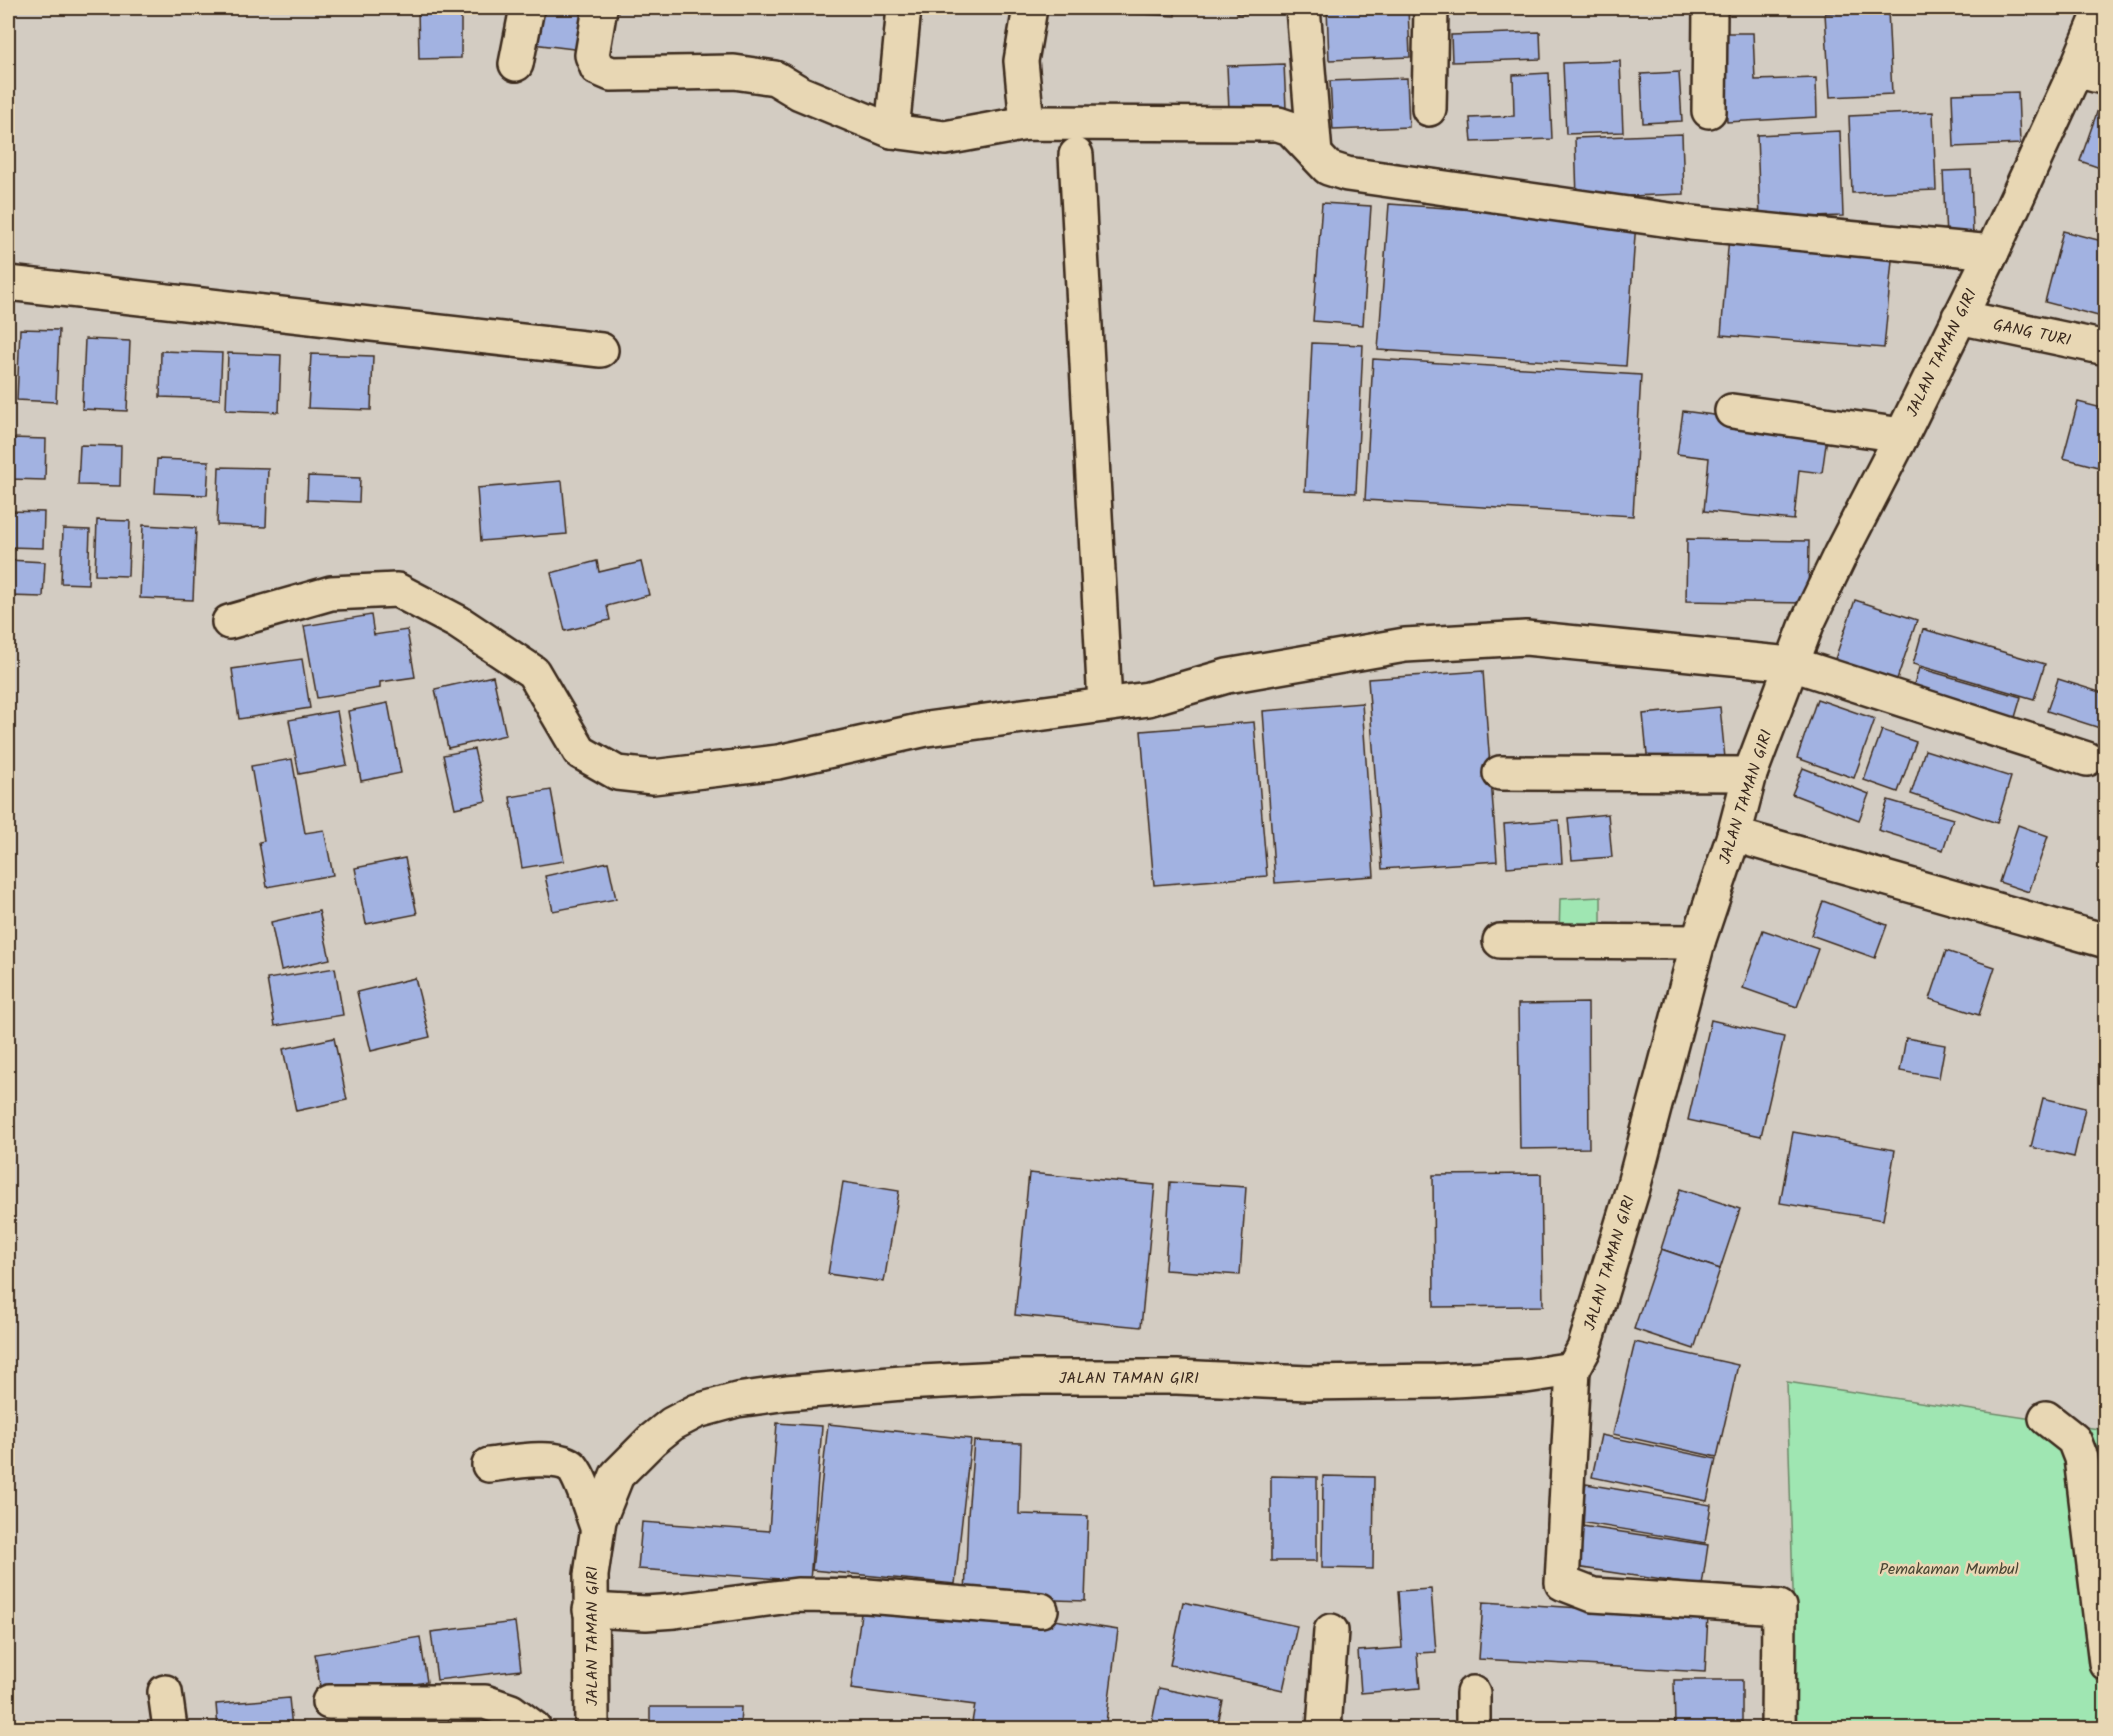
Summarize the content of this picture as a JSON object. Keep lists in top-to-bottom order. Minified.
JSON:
{"streets":{"street":["GANG TURI","JALAN TAMAN GIRI"]},"crossings":[["GANG TURI","JALAN TAMAN GIRI"]],"parks":["Pemakaman Mumbul"]}
